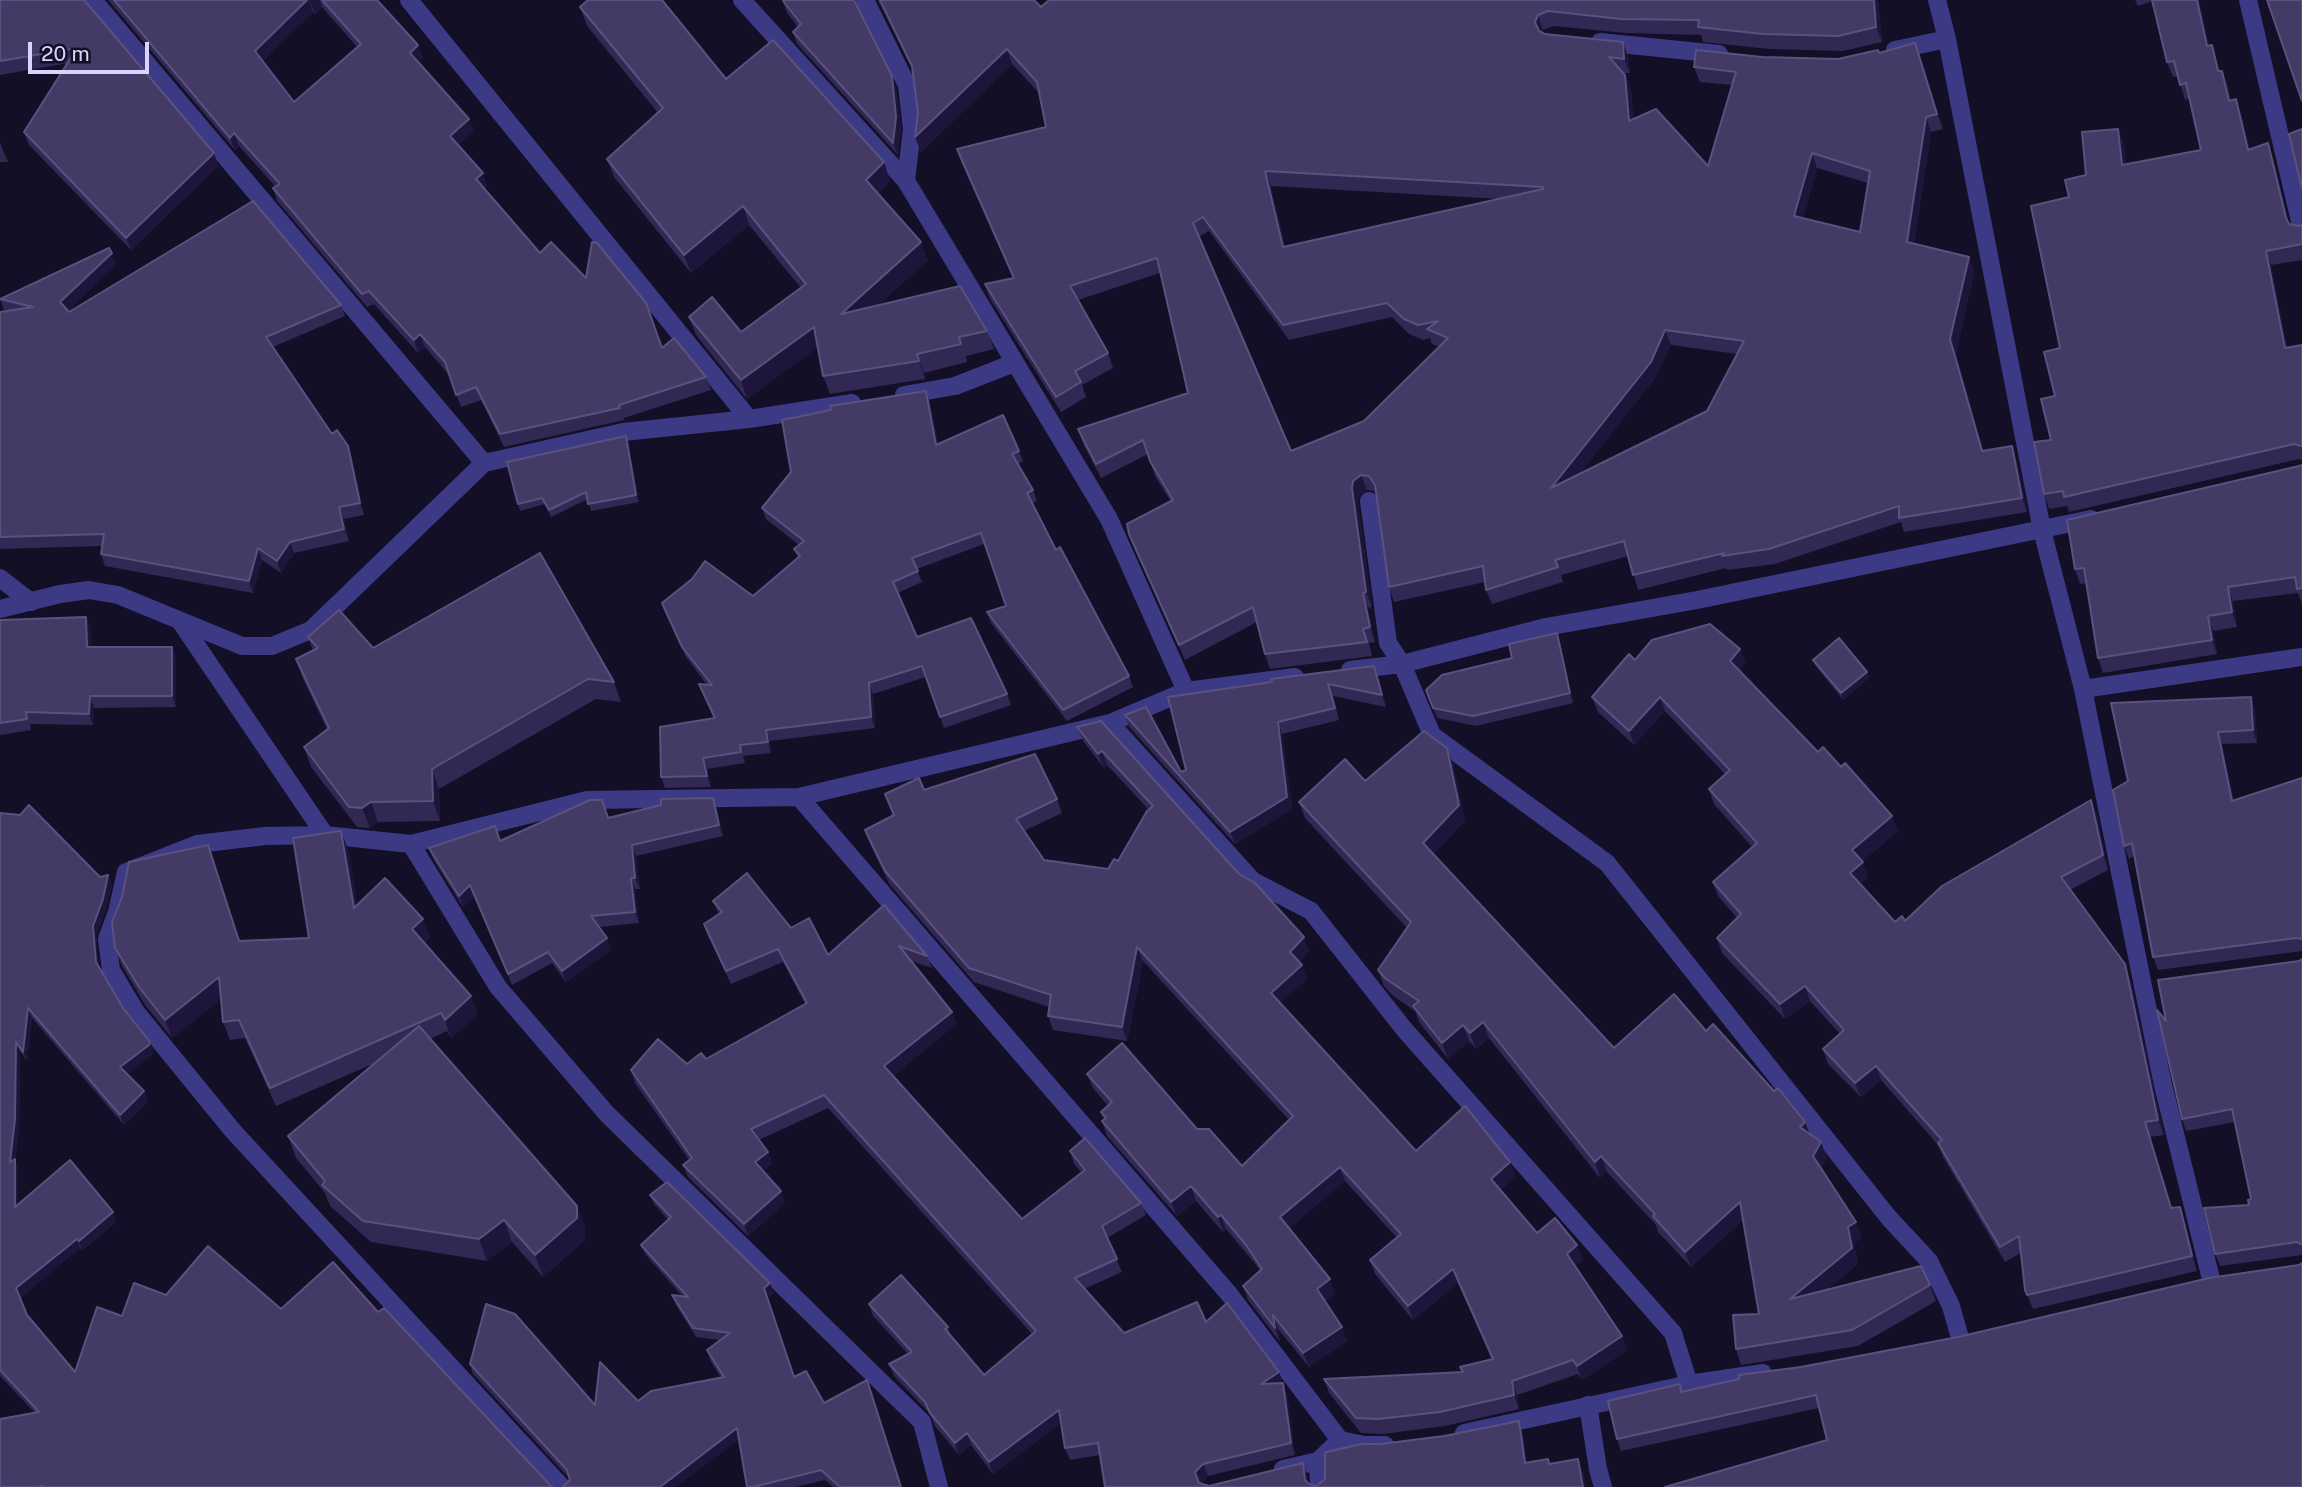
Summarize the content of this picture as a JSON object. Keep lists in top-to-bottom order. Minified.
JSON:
{"scale_bar":"20 m"}
